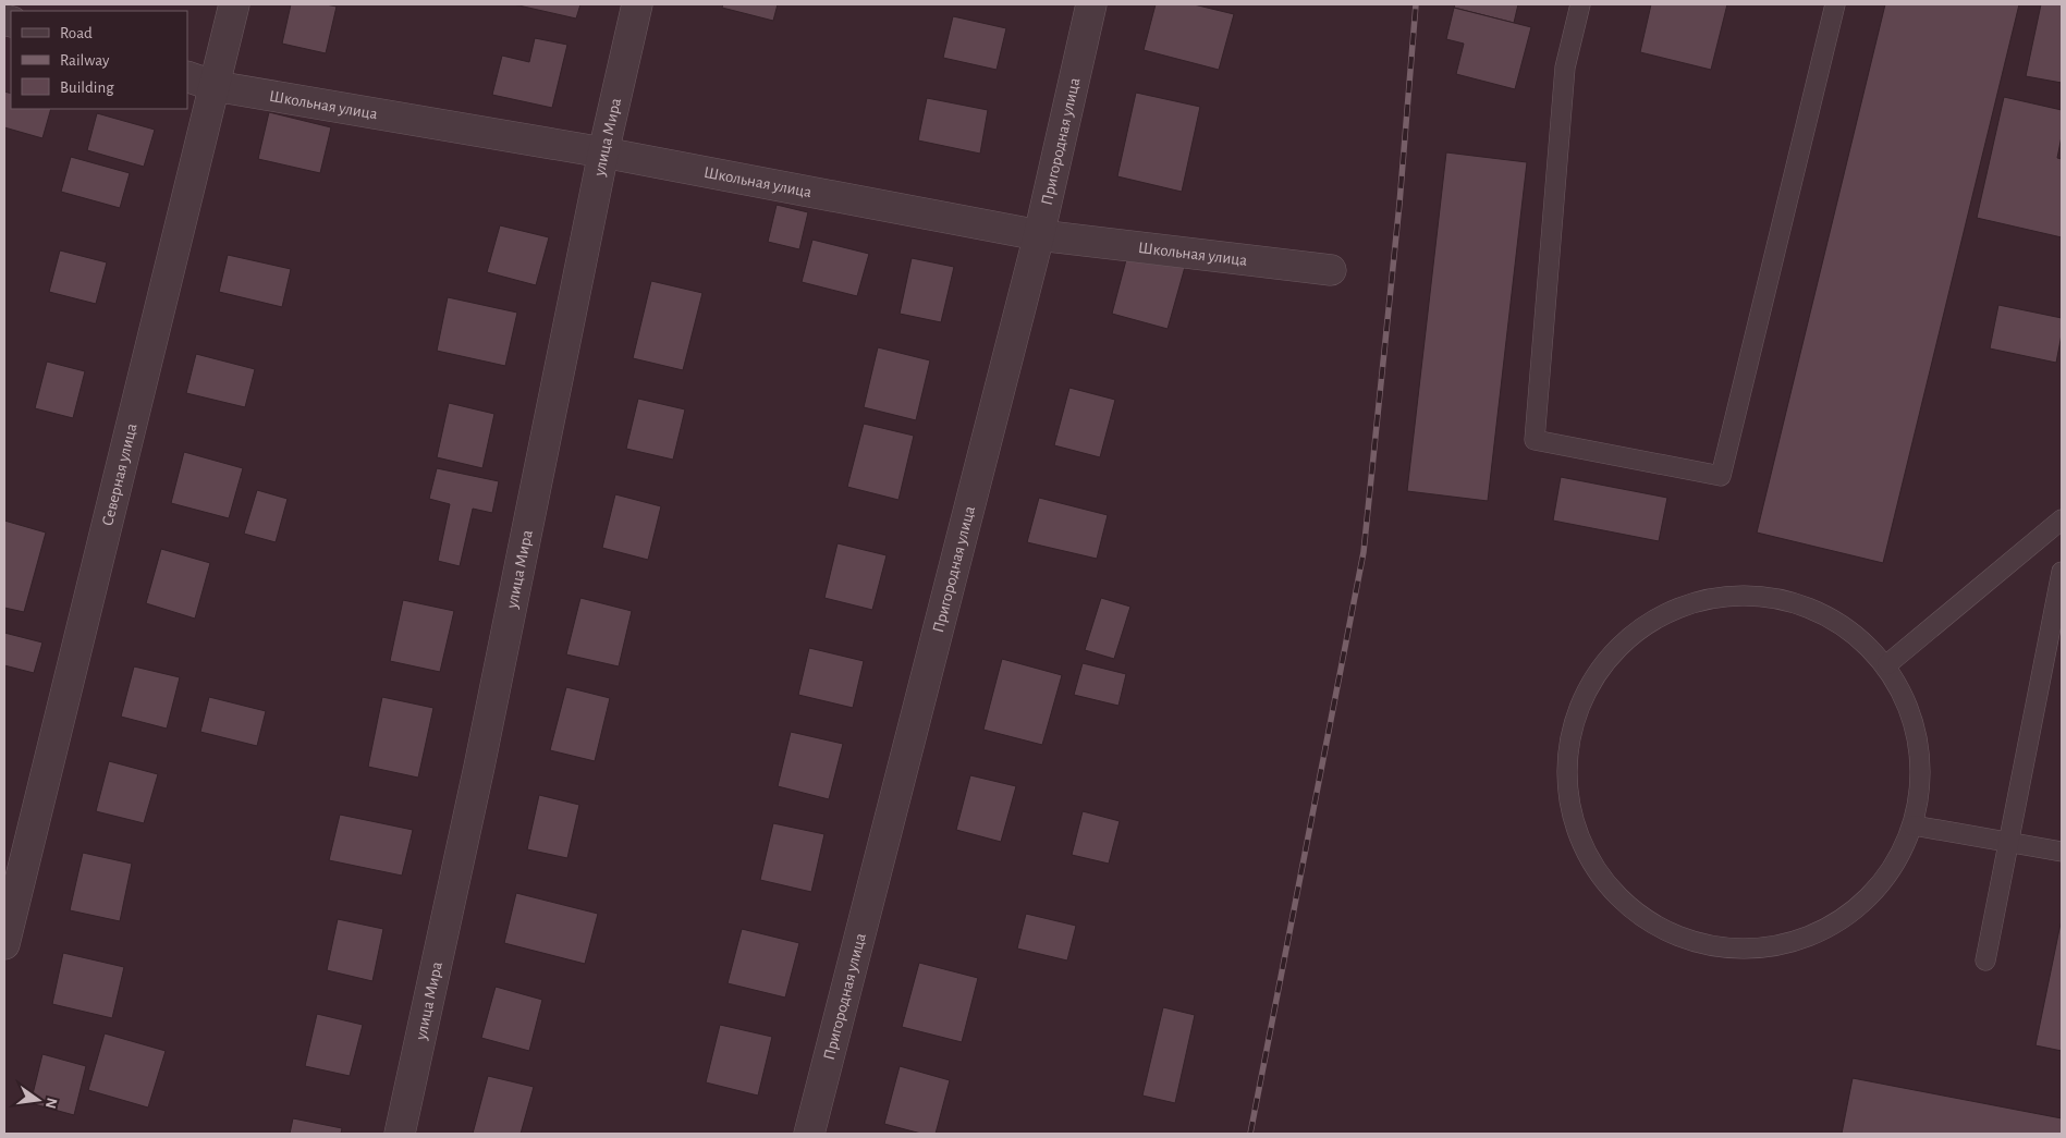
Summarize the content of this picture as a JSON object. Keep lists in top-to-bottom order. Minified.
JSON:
{"streets":{"street":["Школьная улица","улица Мира","Пригородная улица","Северная улица"]},"crossings":[["Школьная улица","улица Мира"],["Школьная улица","Пригородная улица"],["Школьная улица","Северная улица"]],"legend":["Road","Railway","Building"],"north":"right"}
